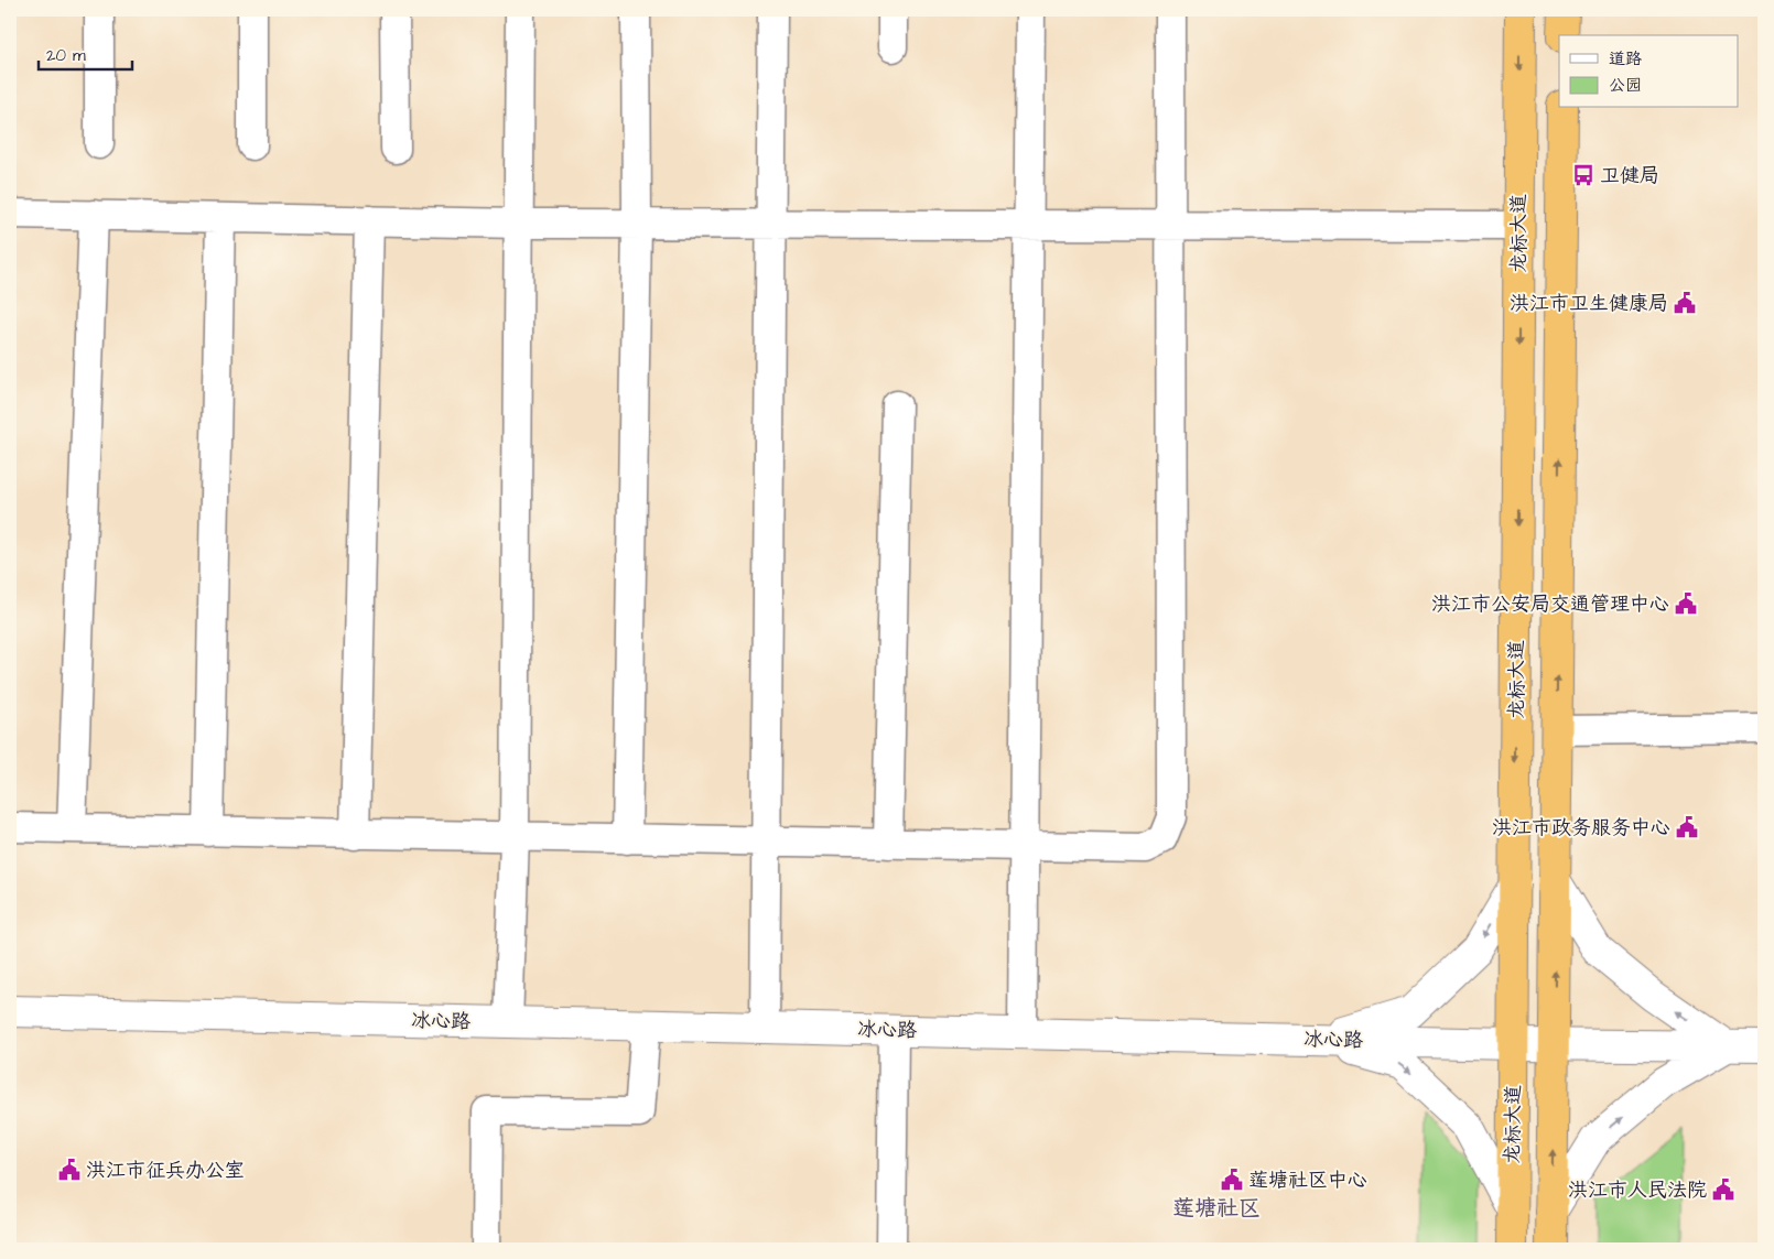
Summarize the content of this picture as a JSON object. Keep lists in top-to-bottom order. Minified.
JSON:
{"streets":{"highway":["龙标大道"],"street":["冰心路"]},"crossings":[["龙标大道","冰心路"]],"districts":["莲塘社区"],"places":{"bus stop":["卫健局"],"public building":["洪江市卫生健康局","洪江市公安局交通管理中心","洪江市政务服务中心","洪江市征兵办公室","莲塘社区中心","洪江市人民法院"]},"legend":["道路","公园"],"scale_bar":"20 m"}
